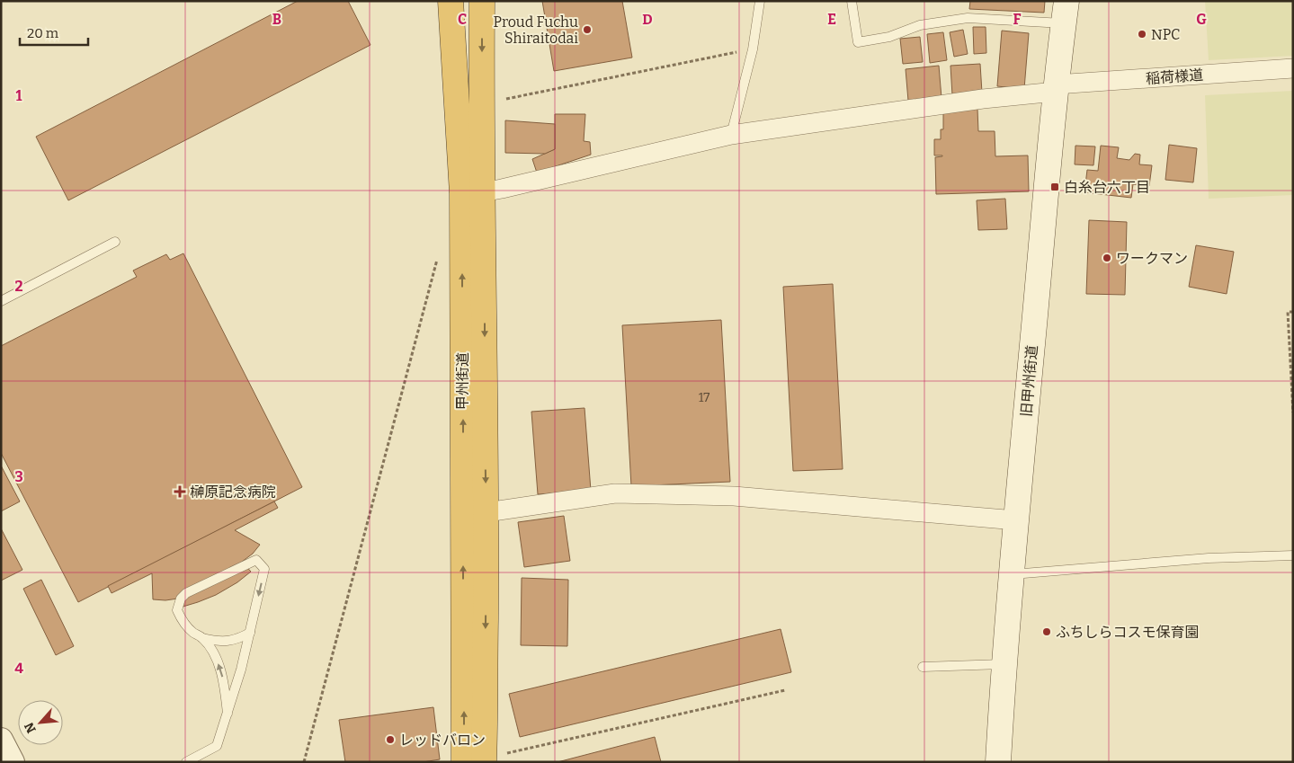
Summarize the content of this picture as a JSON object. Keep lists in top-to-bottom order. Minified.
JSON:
{"streets":{"highway":["甲州街道"],"main road":["旧甲州街道"],"street":["稲荷様道"]},"crossings":[["稲荷様道","甲州街道"],["稲荷様道","旧甲州街道"]],"places":{"other":["Proud Fuchu Shiraitodai","NPC","ワークマン","ふちしらコスモ保育園","レッドバロン"],"transit":["白糸台六丁目"],"health":["榊原記念病院"]},"house_numbers":["17"],"scale_bar":"20 m","north":"bottom left","grid":{"columns":["B","C","D","E","F","G"],"rows":["1","2","3","4"]}}
